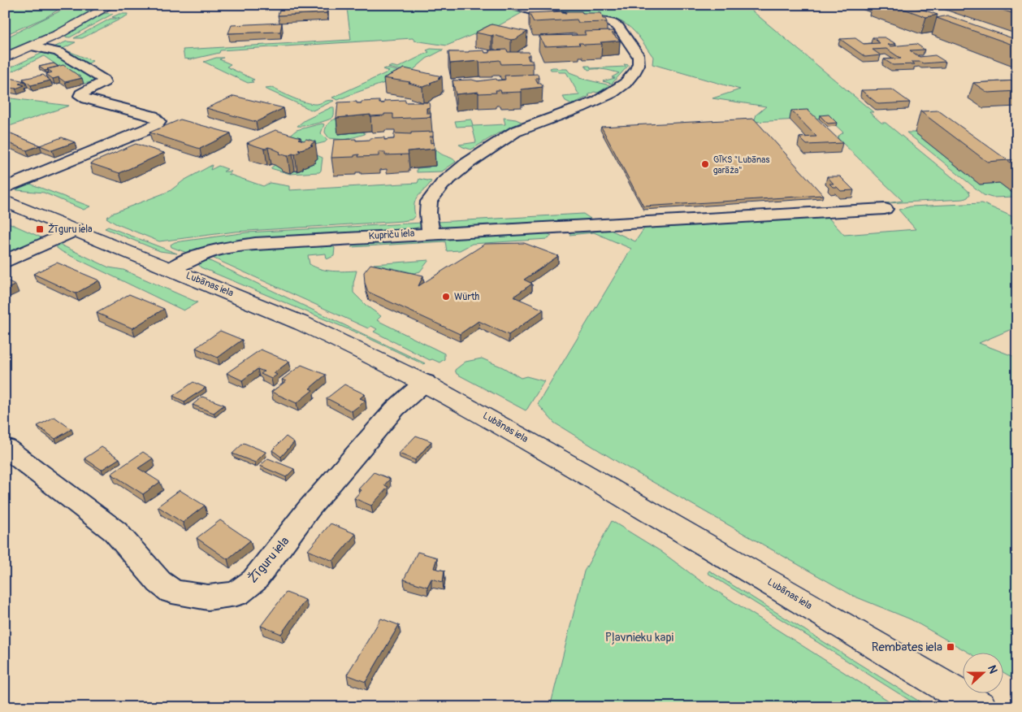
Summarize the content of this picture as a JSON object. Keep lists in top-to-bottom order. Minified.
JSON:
{"streets":{"main road":["Lubānas iela"],"street":["Kupriču iela","Žīguru iela"]},"crossings":[["Kupriču iela","Lubānas iela"],["Lubānas iela","Žīguru iela"]],"parks":["Pļavnieku kapi"],"places":{"other":["GĪKS \"Lubānas garāža\"","Würth"],"transit":["Žīguru iela","Rembates iela"]},"north":"right"}
